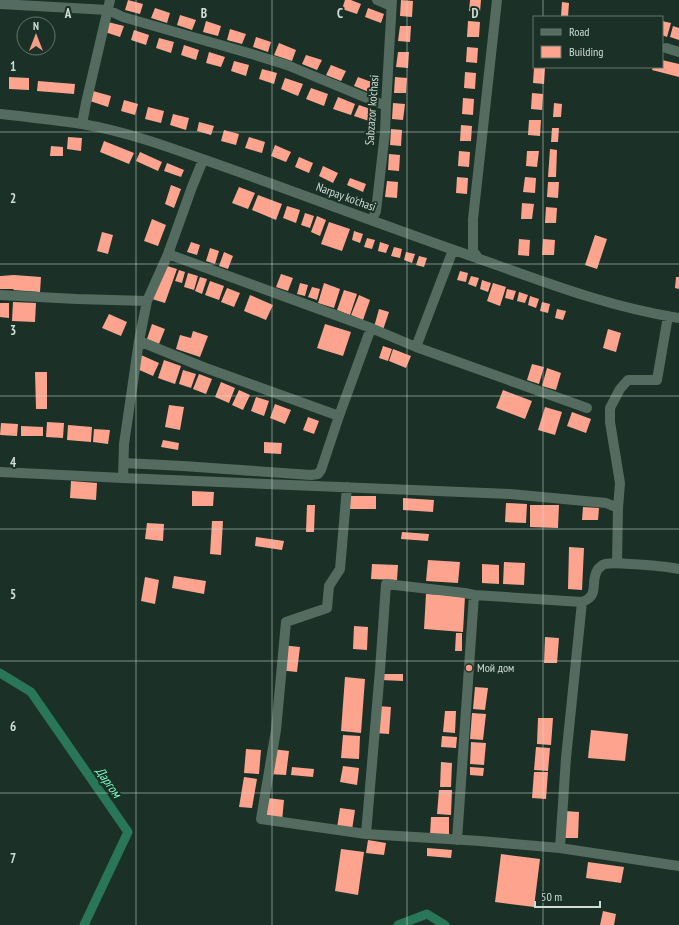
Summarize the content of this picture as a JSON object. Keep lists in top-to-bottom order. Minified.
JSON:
{"streets":{"street":["Sabzazor ko'chasi","Narpay ko'chasi"]},"crossings":[["Sabzazor ko'chasi","Narpay ko'chasi"]],"water":["Даргом"],"places":["Мой дом"],"legend":["Road","Building"],"scale_bar":"50 m","north":"top","grid":{"columns":["A","B","C","D"],"rows":["1","2","3","4","5","6","7"]}}
